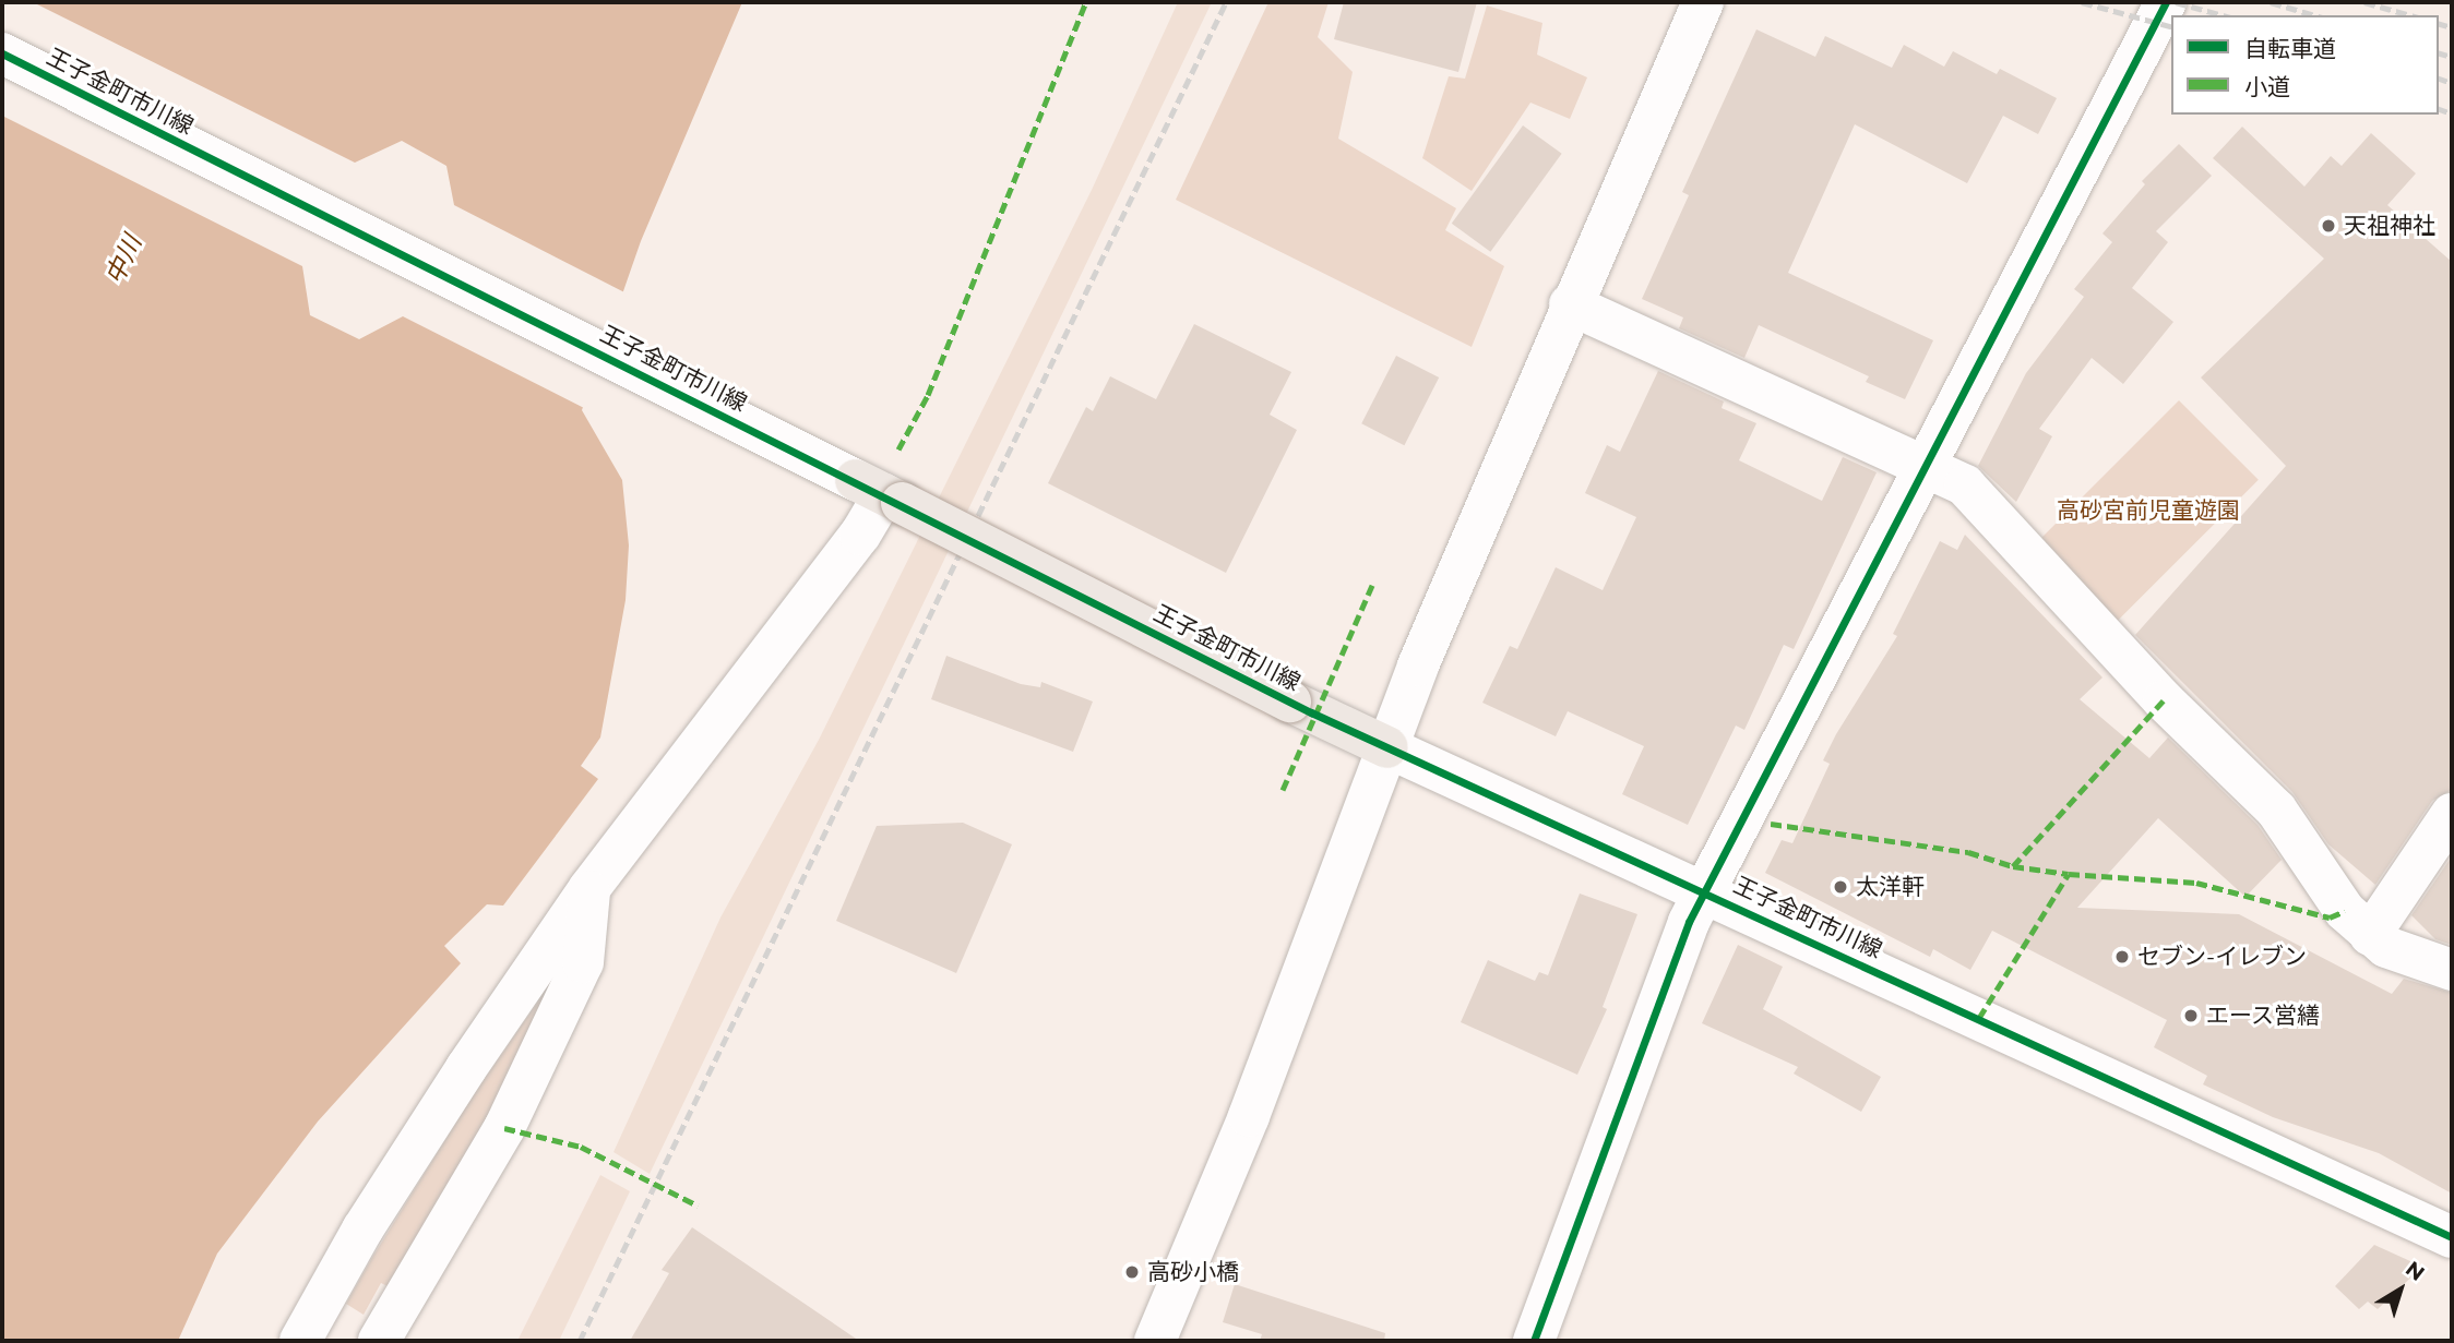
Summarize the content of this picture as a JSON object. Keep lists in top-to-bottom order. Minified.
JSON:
{"streets":{"main road":["王子金町市川線"]},"water":["中川"],"parks":["高砂宮前児童遊園"],"places":["天祖神社","太洋軒","セブン-イレブン","エース営繕","高砂小橋"],"legend":["自転車道","小道"],"north":"top right"}
